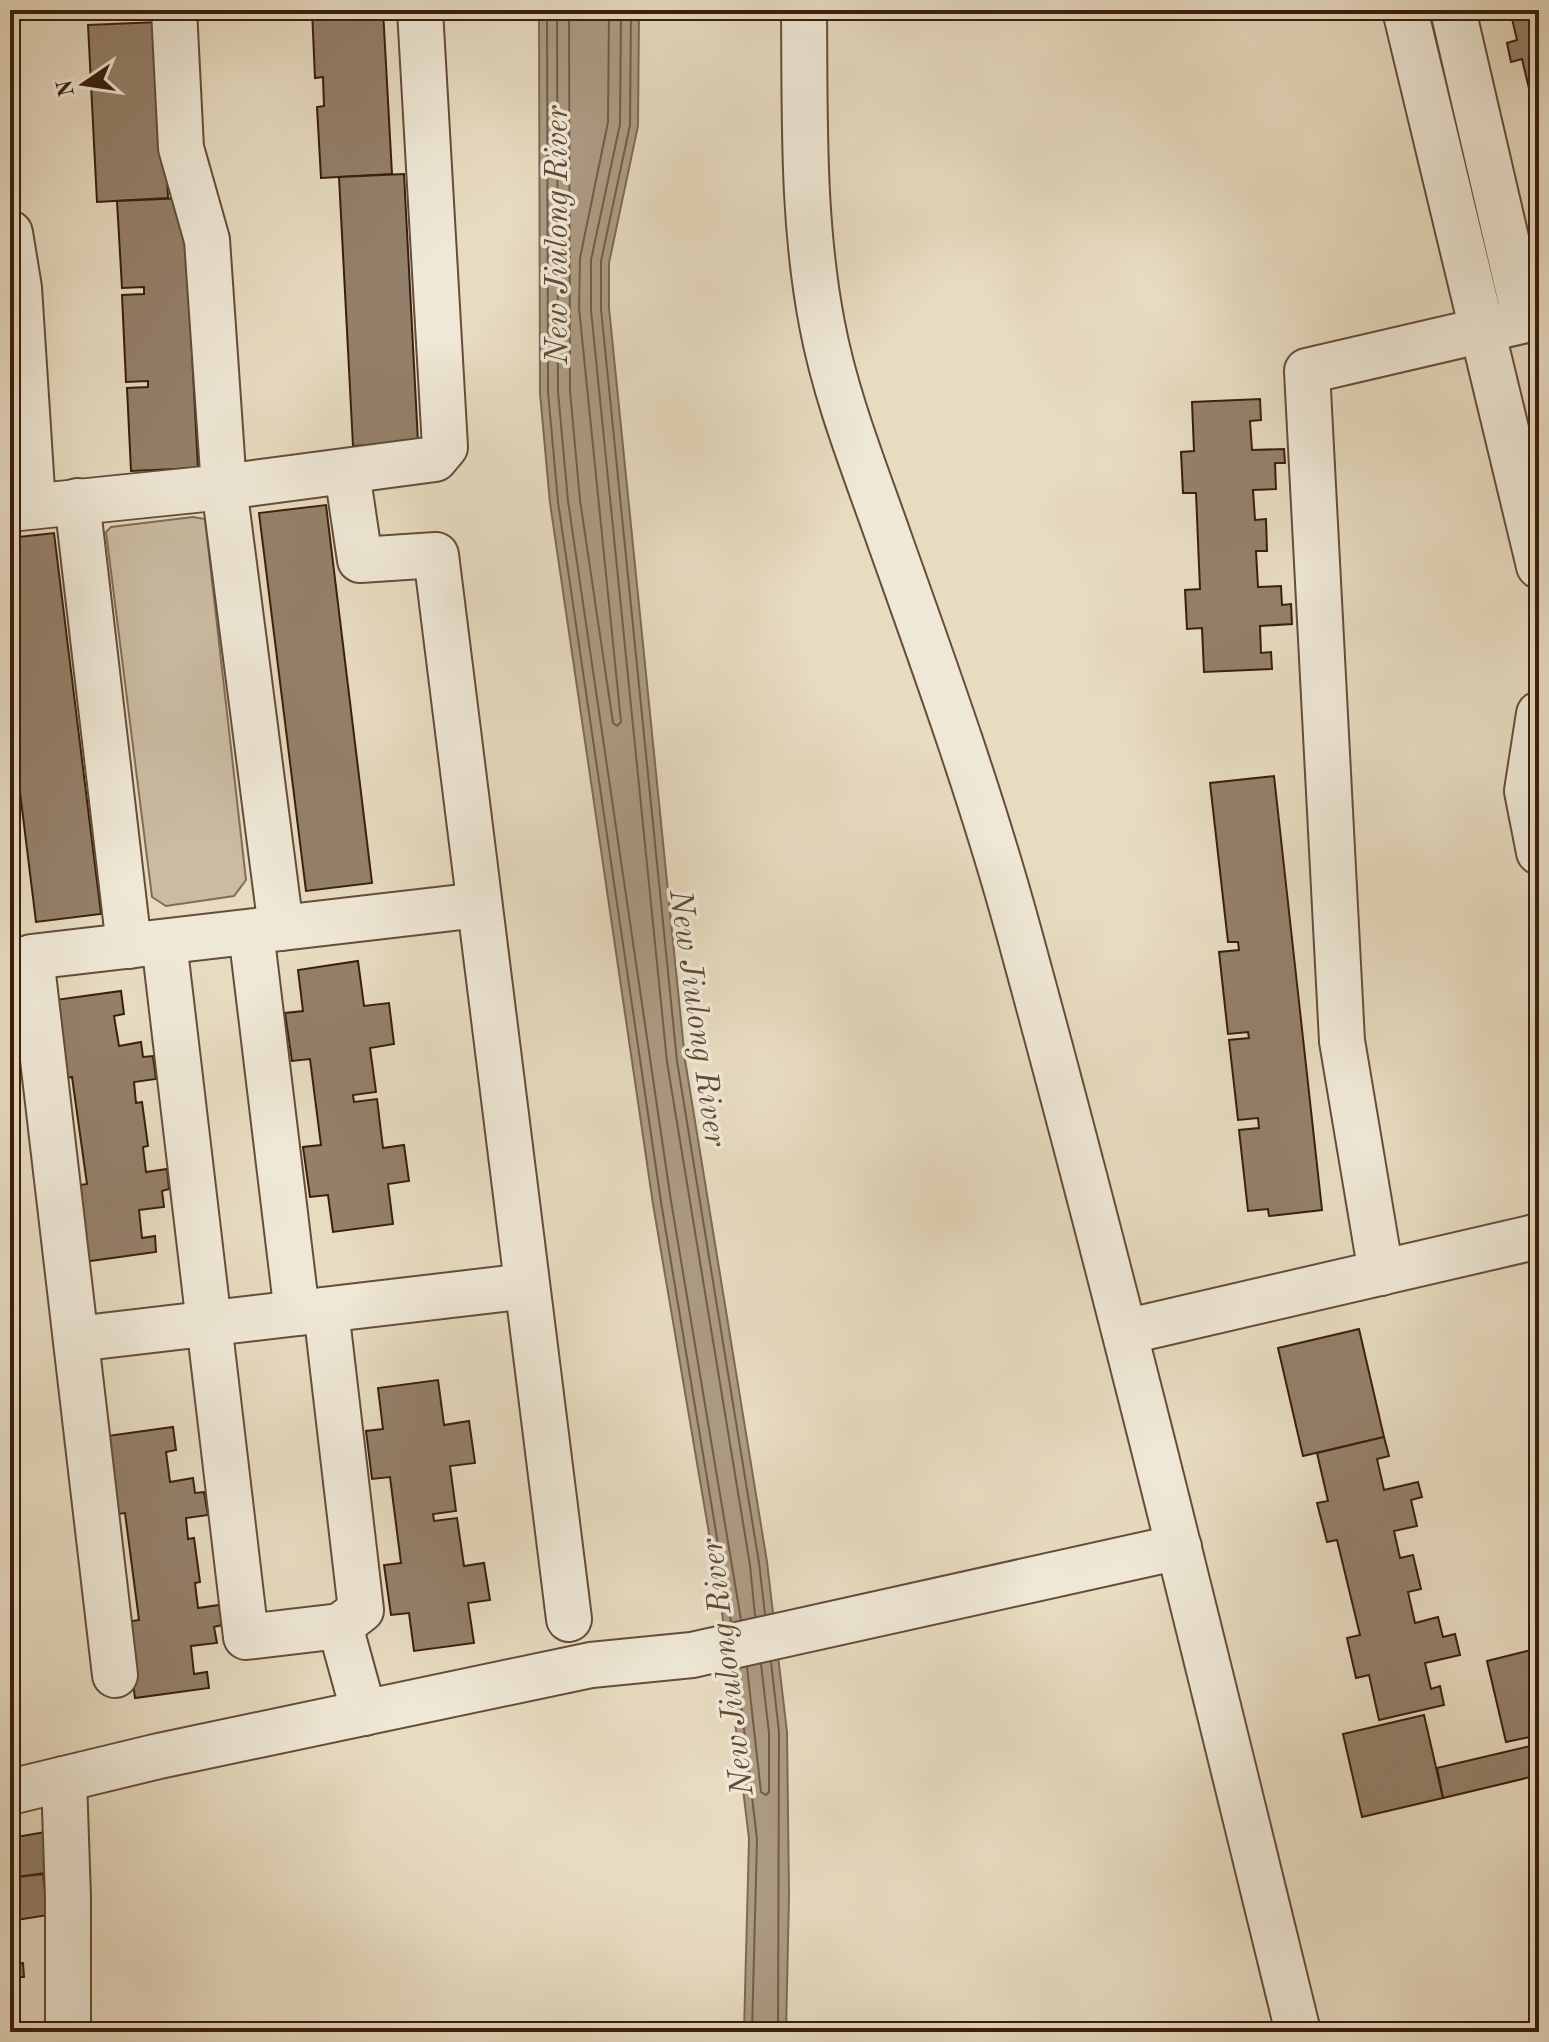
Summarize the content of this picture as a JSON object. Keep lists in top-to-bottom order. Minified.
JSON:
{"water":["New Jiulong River"],"north":"left"}
